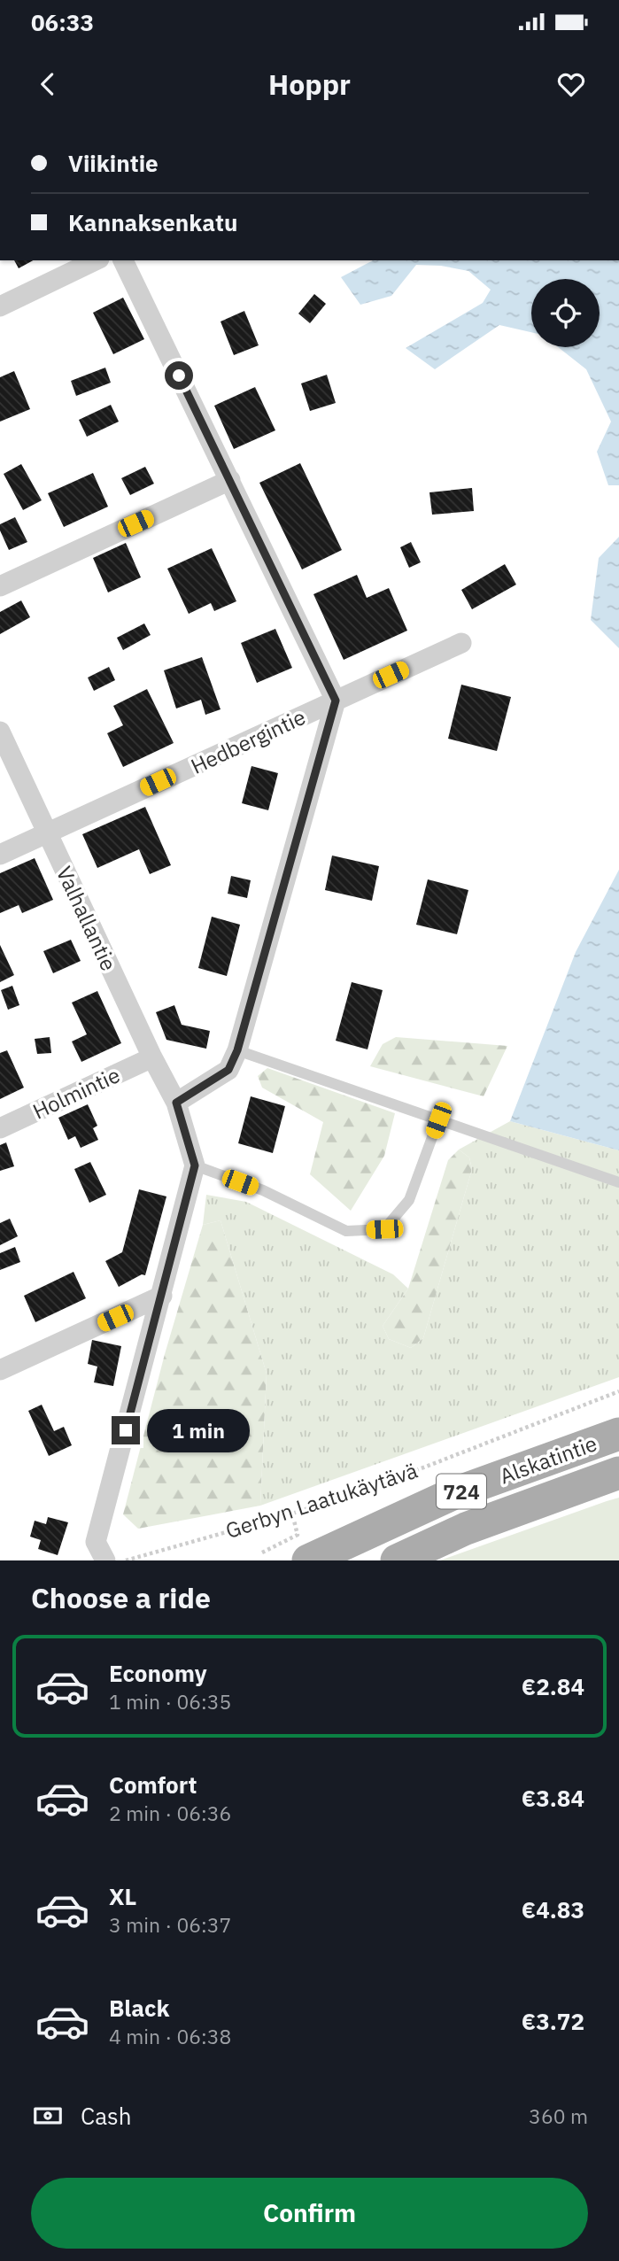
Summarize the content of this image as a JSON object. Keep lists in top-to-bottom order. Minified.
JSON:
{"streets":{"main road":["Alskatintie","724"],"street":["Hedbergintie","Valhallantie","Holmintie"],"path":["Gerbyn Laatukäytävä"]},"crossings":[["Hedbergintie","Valhallantie"],["Valhallantie","Holmintie"]],"page":{"status":"06:33","header":"Hoppr","banner":["Viikintie","Kannaksenkatu"],"bubble":"1 min","heading":"Choose a ride","list":[{"name":"Economy","note":"1 min · 06:35","value":"€2.84"},{"name":"Comfort","note":"2 min · 06:36","value":"€3.84"},{"name":"XL","note":"3 min · 06:37","value":"€4.83"},{"name":"Black","note":"4 min · 06:38","value":"€3.72"}],"pay":["Cash","360 m"],"buttons":"Confirm"}}
